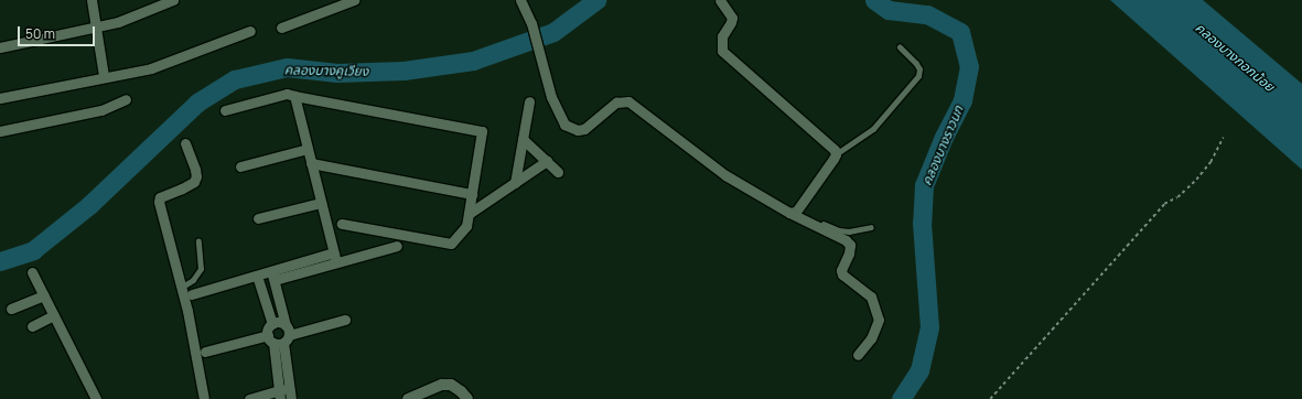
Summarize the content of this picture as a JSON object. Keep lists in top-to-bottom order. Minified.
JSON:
{"water":["คลองบางกอกน้อย","คลองบางคูเวียง","คลองบางราวนก"],"scale_bar":"50 m"}
